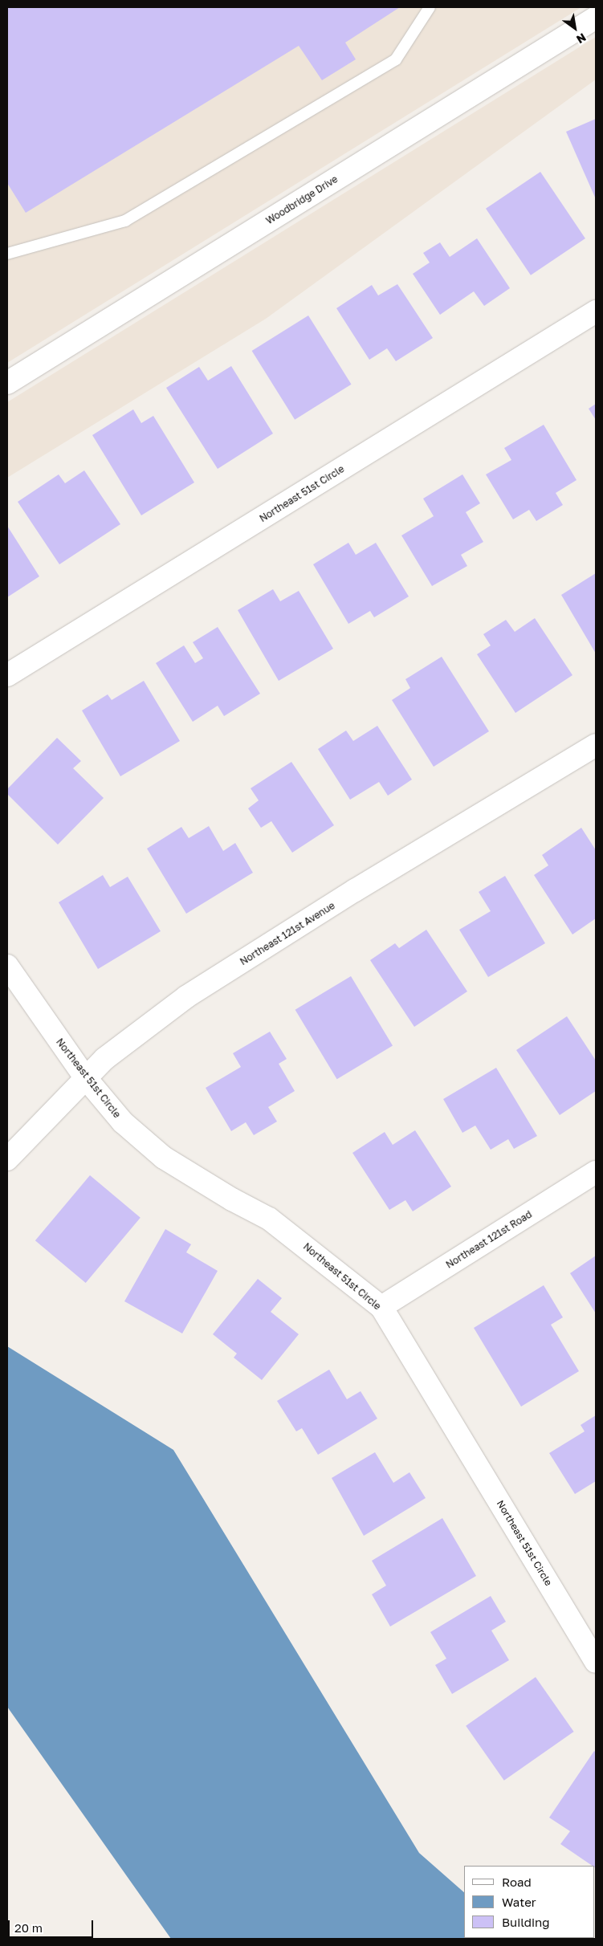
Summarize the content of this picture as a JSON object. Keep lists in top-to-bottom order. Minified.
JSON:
{"streets":{"street":["Woodbridge Drive","Northeast 51st Circle","Northeast 121st Avenue","Northeast 121st Road"]},"crossings":[["Northeast 51st Circle","Northeast 121st Avenue"],["Northeast 51st Circle","Northeast 121st Road"]],"legend":["Road","Water","Building"],"scale_bar":"20 m","north":"bottom right"}
